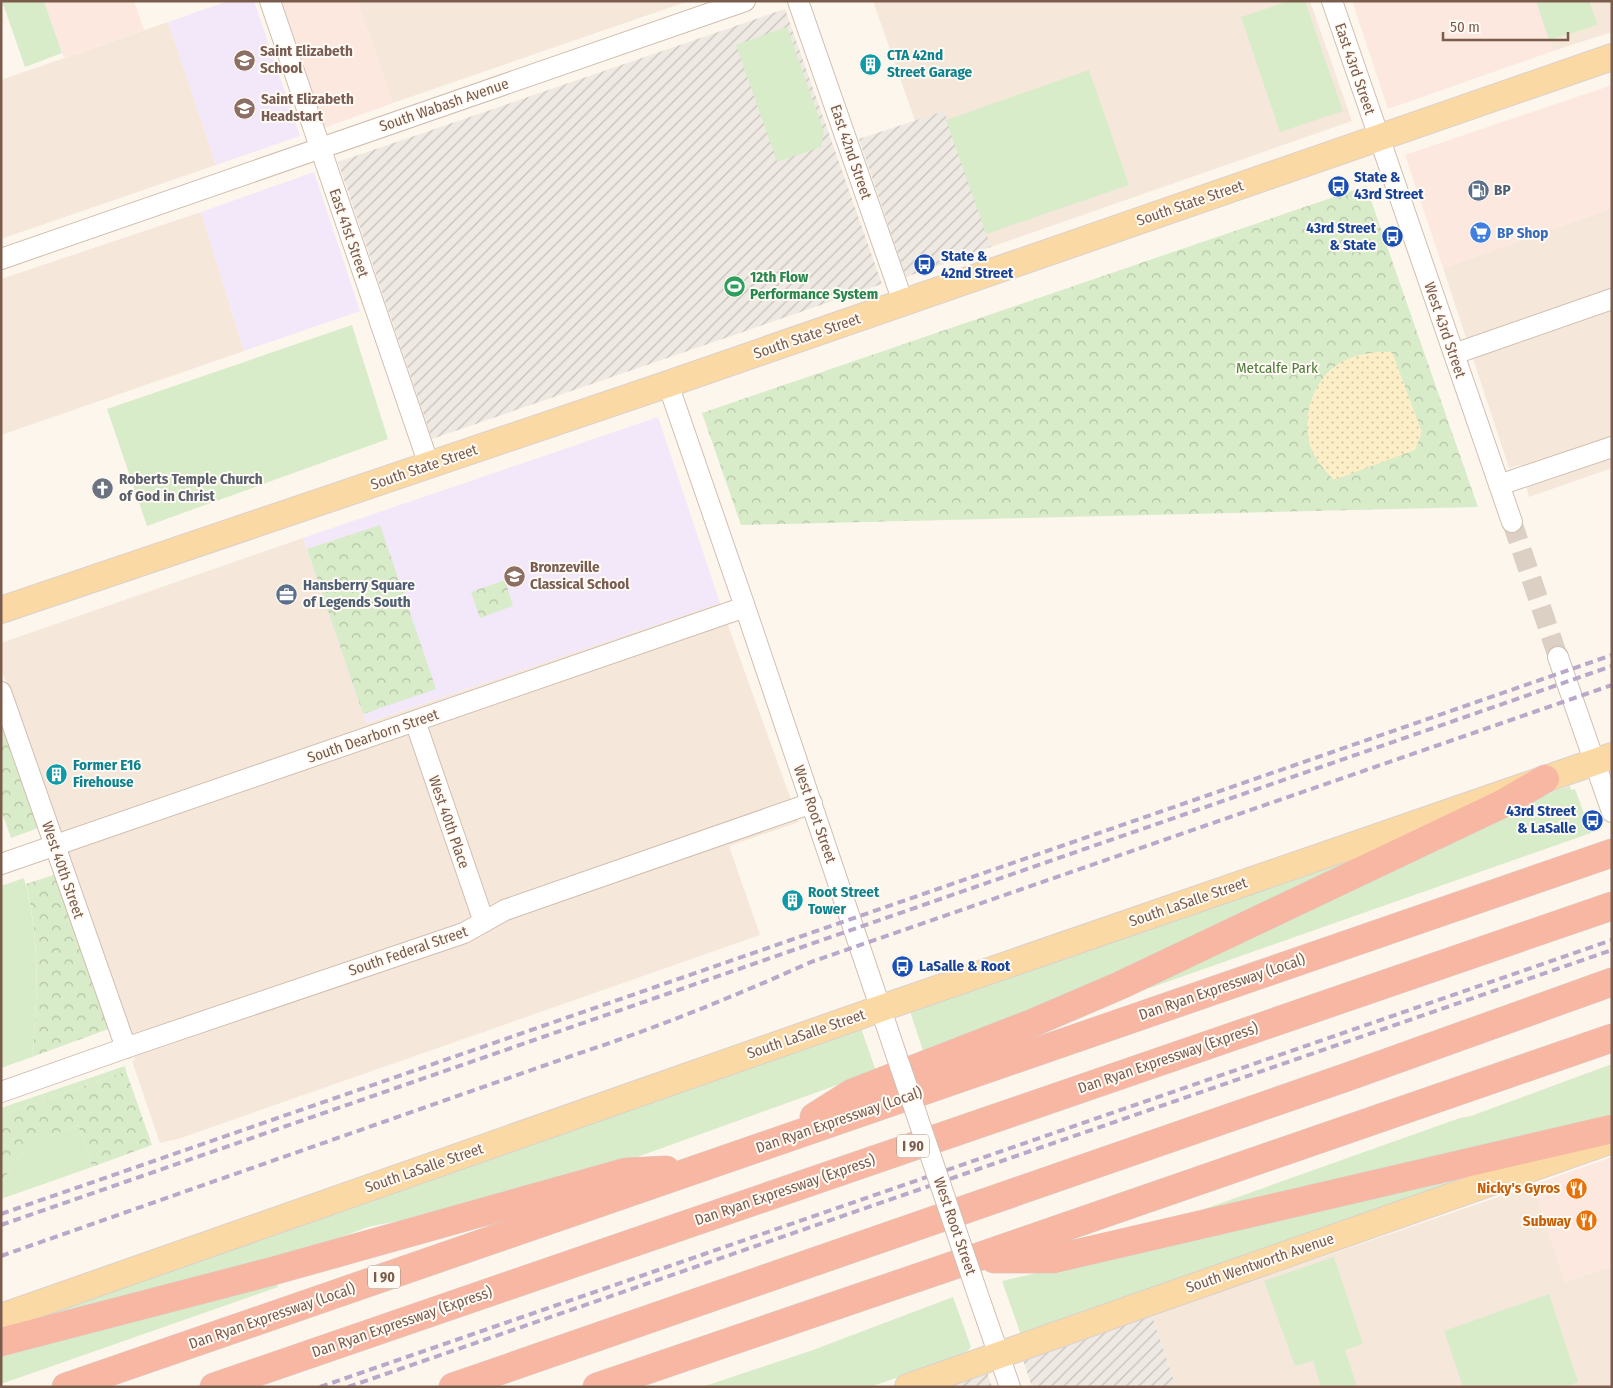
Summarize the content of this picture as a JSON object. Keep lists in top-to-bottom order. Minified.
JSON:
{"streets":{"highway":["Dan Ryan Expressway (Local)","Dan Ryan Expressway (Express)","I 90"],"main road":["South State Street","South LaSalle Street","South Wentworth Avenue"],"street":["East 43rd Street","South Wabash Avenue","East 42nd Street","East 41st Street","West 43rd Street","South Dearborn Street","West Root Street","West 40th Place","West 40th Street","South Federal Street"]},"crossings":[["East 43rd Street","South State Street"],["East 43rd Street","West 43rd Street"],["South Wabash Avenue","East 41st Street"],["East 42nd Street","South State Street"],["South State Street","East 41st Street"],["South State Street","West 43rd Street"],["South State Street","West Root Street"],["South Dearborn Street","West Root Street"],["South Dearborn Street","West 40th Place"],["South Dearborn Street","West 40th Street"],["West Root Street","South LaSalle Street"],["West Root Street","South Federal Street"],["West Root Street","South Wentworth Avenue"],["West 40th Place","South Federal Street"],["West 40th Street","South Federal Street"]],"parks":["Metcalfe Park"],"places":{"school or university":["Saint Elizabeth School","Saint Elizabeth Headstart","Bronzeville Classical School"],"building":["CTA 42nd Street Garage","Former E16 Firehouse","Root Street Tower"],"bus stop":["State & 43rd Street","43rd Street & State","State & 42nd Street","43rd Street & LaSalle","LaSalle & Root"],"fuel station":["BP"],"supermarket":["BP Shop"],"sports":["12th Flow Performance System"],"church":["Roberts Temple Church of God in Christ"],"office":["Hansberry Square of Legends South"],"restaurant":["Nicky's Gyros","Subway"]},"scale_bar":"50 m"}
